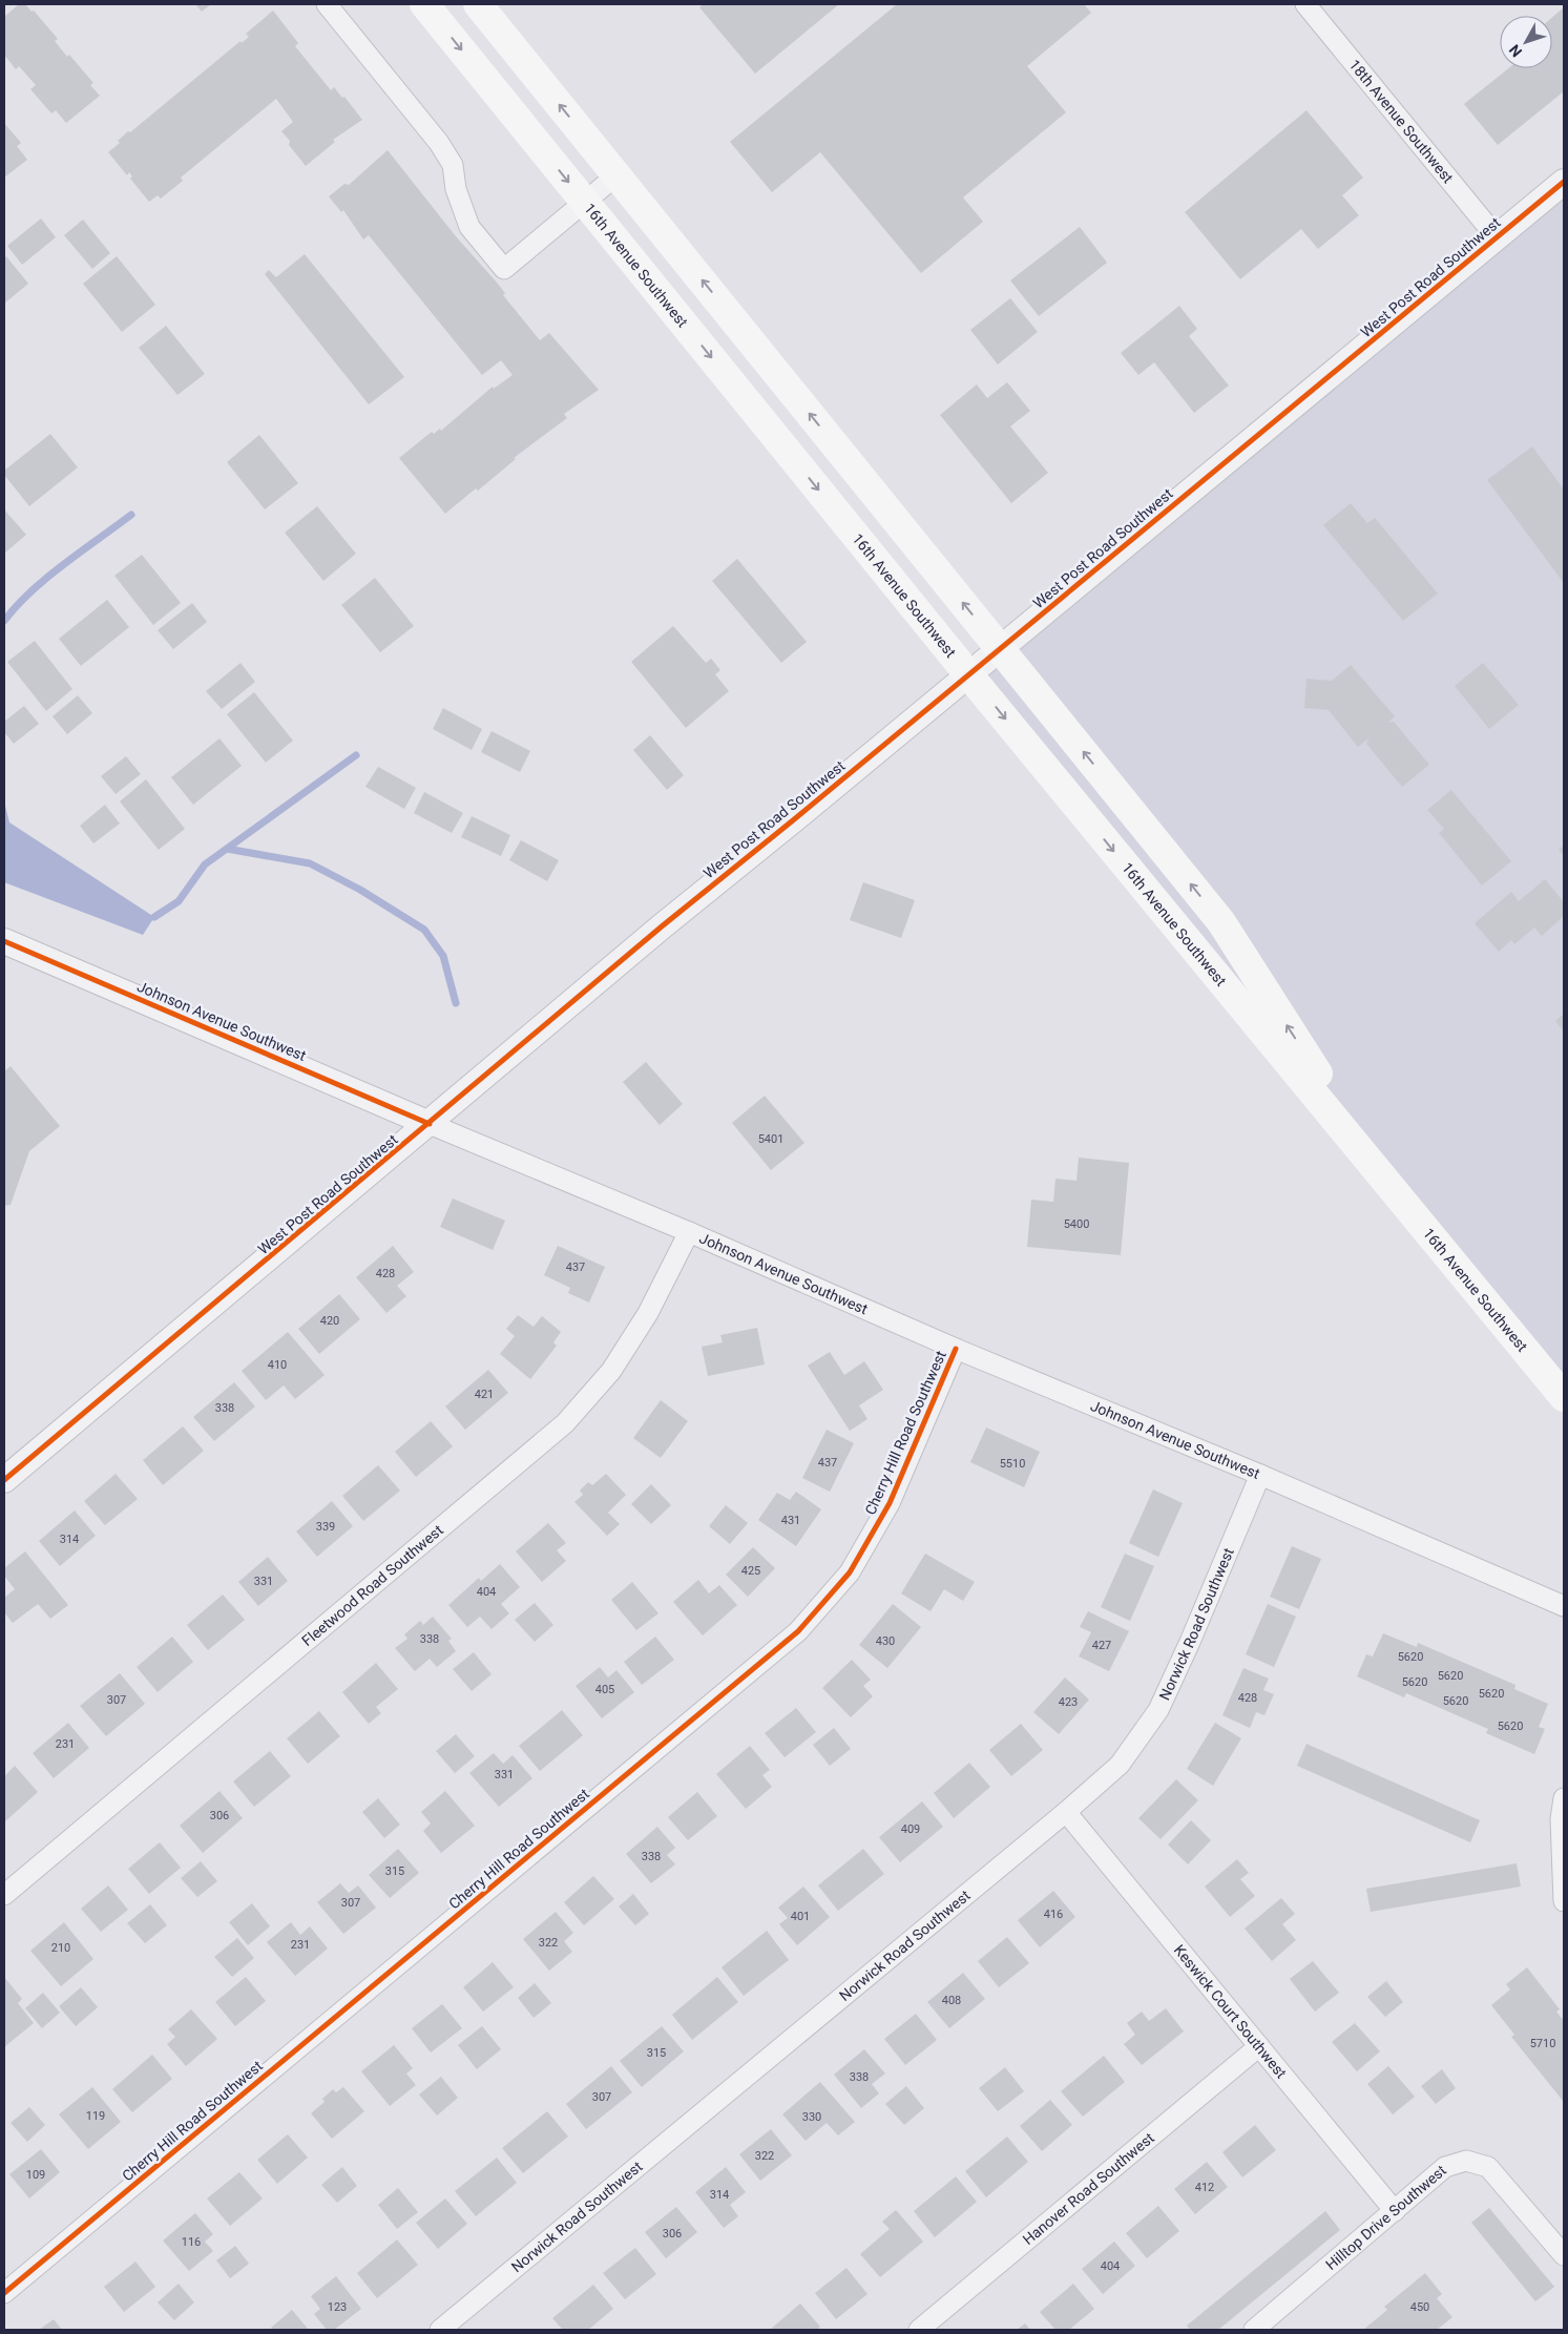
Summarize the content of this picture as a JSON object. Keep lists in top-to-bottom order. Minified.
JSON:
{"streets":{"main road":["16th Avenue Southwest"],"street":["18th Avenue Southwest","West Post Road Southwest","Johnson Avenue Southwest","Cherry Hill Road Southwest","Fleetwood Road Southwest","Norwick Road Southwest","Keswick Court Southwest","Hanover Road Southwest","Hilltop Drive Southwest"]},"crossings":[["18th Avenue Southwest","West Post Road Southwest"],["16th Avenue Southwest","West Post Road Southwest"],["West Post Road Southwest","Johnson Avenue Southwest"],["Johnson Avenue Southwest","Cherry Hill Road Southwest"],["Johnson Avenue Southwest","Fleetwood Road Southwest"],["Johnson Avenue Southwest","Norwick Road Southwest"],["Norwick Road Southwest","Keswick Court Southwest"],["Keswick Court Southwest","Hanover Road Southwest"],["Keswick Court Southwest","Hilltop Drive Southwest"]],"house_numbers":["5401","5400","437","428","420","410","421","338","437","5510","431","339","314","425","331","404","338","430","427","5620","5620","5620","405","5620","428","307","5620","423","5620","231","331","306","409","338","315","307","416","401","322","231","210","408","5710","315","338","307","119","330","322","109","412","314","306","116","404","123","450"],"north":"bottom left"}
